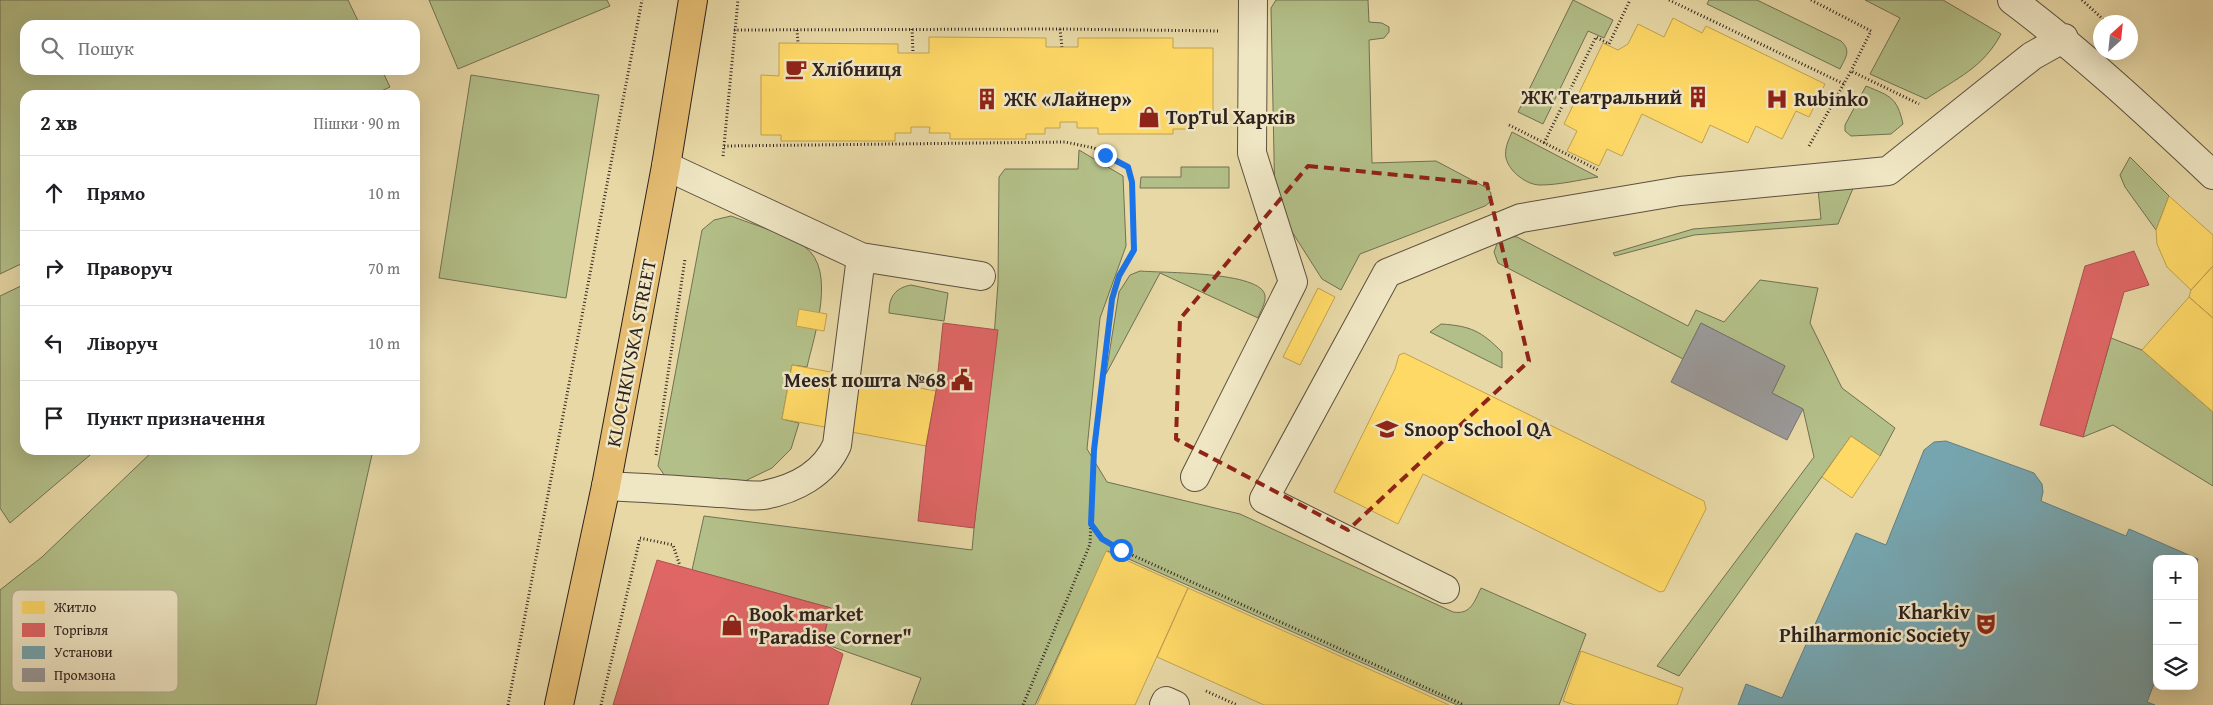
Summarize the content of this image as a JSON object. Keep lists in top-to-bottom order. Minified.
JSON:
{"streets":{"main road":["KLOCHKIVSKA STREET"]},"places":{"cafe":["Хлібниця"],"building":["ЖК Театральний","ЖК «Лайнер»"],"hospital":["Rubinko"],"shop":["TopTul Харків","Book market \"Paradise Corner\""],"public building":["Meest пошта №68"],"school or university":["Snoop School QA"],"theatre":["Kharkiv Philharmonic Society"]},"legend":["Житло","Торгівля","Установи","Промзона"],"north":"top right","page":{"search":"Пошук","heading":["2 хв","Пішки · 90 m"],"list":[["Прямо","10 m"],["Праворуч","70 m"],["Ліворуч","10 m"],"Пункт призначення"],"map_buttons":["+","−"]}}
